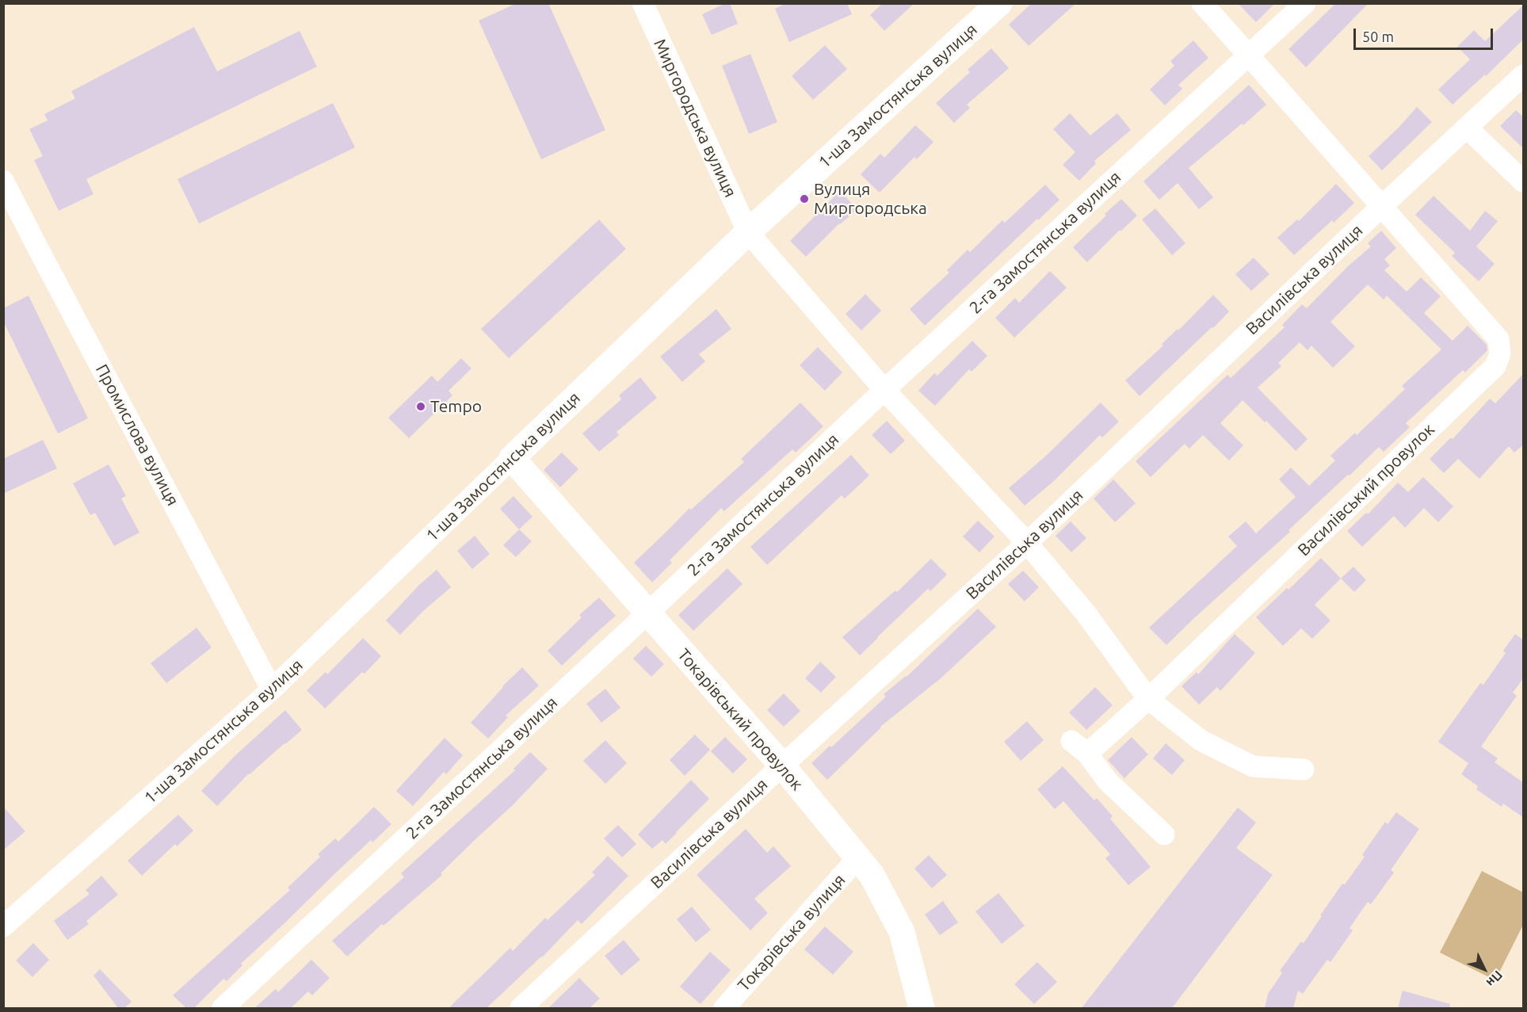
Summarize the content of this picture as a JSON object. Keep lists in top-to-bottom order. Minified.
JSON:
{"streets":{"main road":["1-ша Замостянська вулиця","Токарівський провулок"],"street":["Миргородська вулиця","2-га Замостянська вулиця","Василівська вулиця","Промислова вулиця","Василівський провулок","Токарівська вулиця"]},"crossings":[["1-ша Замостянська вулиця","Миргородська вулиця"],["1-ша Замостянська вулиця","Промислова вулиця"],["1-ша Замостянська вулиця","Токарівський провулок"],["Миргородська вулиця","2-га Замостянська вулиця"],["Миргородська вулиця","Василівська вулиця"],["Миргородська вулиця","Василівський провулок"],["2-га Замостянська вулиця","Василівський провулок"],["2-га Замостянська вулиця","Токарівський провулок"],["Василівська вулиця","Василівський провулок"],["Василівська вулиця","Токарівський провулок"],["Токарівський провулок","Токарівська вулиця"]],"places":["Вулиця Миргородська","Tempo"],"scale_bar":"50 m","north":"bottom right"}
